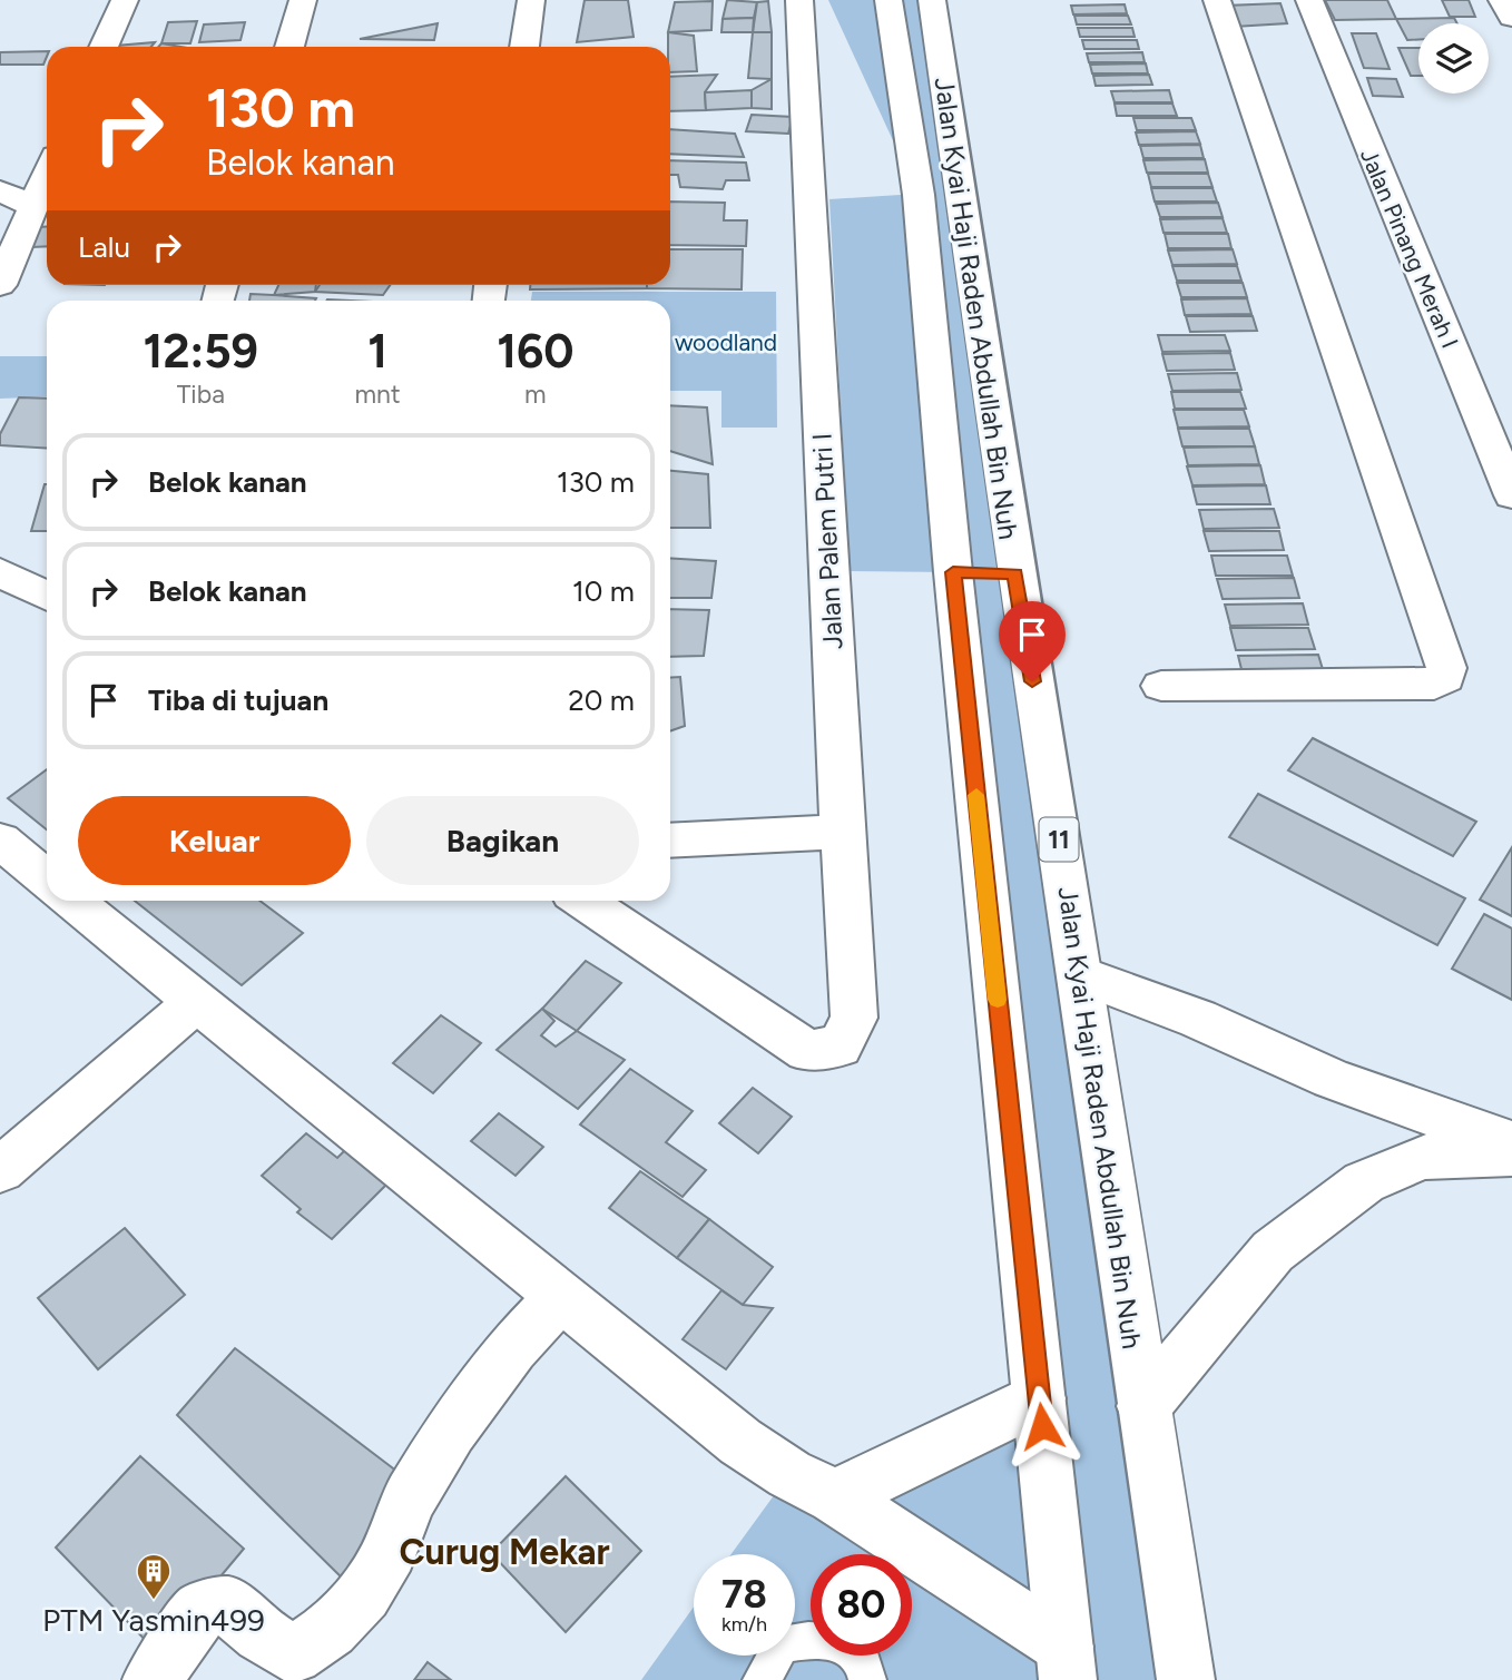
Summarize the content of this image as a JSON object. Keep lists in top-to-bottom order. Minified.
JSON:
{"streets":{"main road":["Jalan Pinang Merah I","Jalan Kyai Haji Raden Abdullah Bin Nuh","Jalan Palem Putri I","11"]},"districts":["Curug Mekar"],"parks":["woodland"],"places":{"building":["PTM Yasmin499"]},"page":{"turn":["130 m","Belok kanan"],"then":"Lalu","eta":["12:59","Tiba","1","mnt","160","m"],"list":[{"name":"Belok kanan","value":"130 m"},{"name":"Belok kanan","value":"10 m"},{"name":"Tiba di tujuan","value":"20 m"}],"buttons":["Keluar","Bagikan"],"speed":"78 km/h","limit":"80"}}
